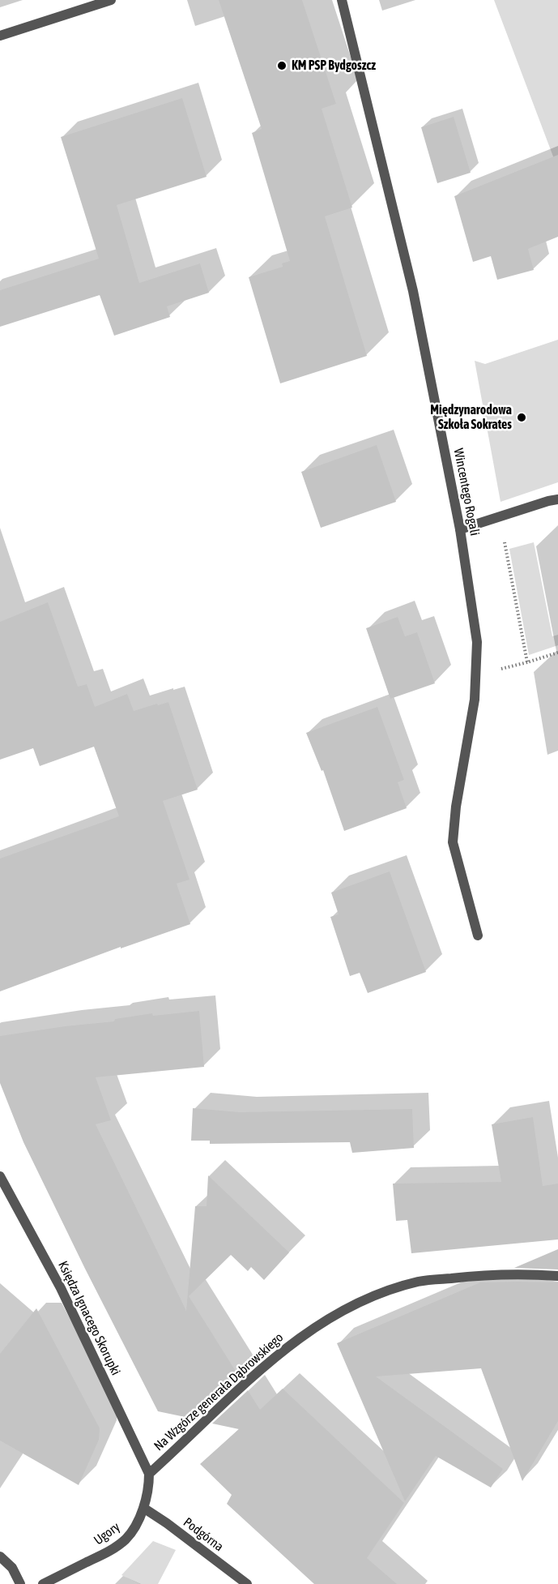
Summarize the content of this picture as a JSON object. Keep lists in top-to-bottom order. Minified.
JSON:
{"streets":{"street":["Wincentego Rogali","Księdza Ignacego Skorupki","Na Wzgórze generała Dąbrowskiego","Ugory","Podgórna"]},"crossings":[["Księdza Ignacego Skorupki","Na Wzgórze generała Dąbrowskiego"],["Księdza Ignacego Skorupki","Ugory"],["Na Wzgórze generała Dąbrowskiego","Ugory"],["Ugory","Podgórna"]],"places":["KM PSP Bydgoszcz","Międzynarodowa Szkoła Sokrates"]}
